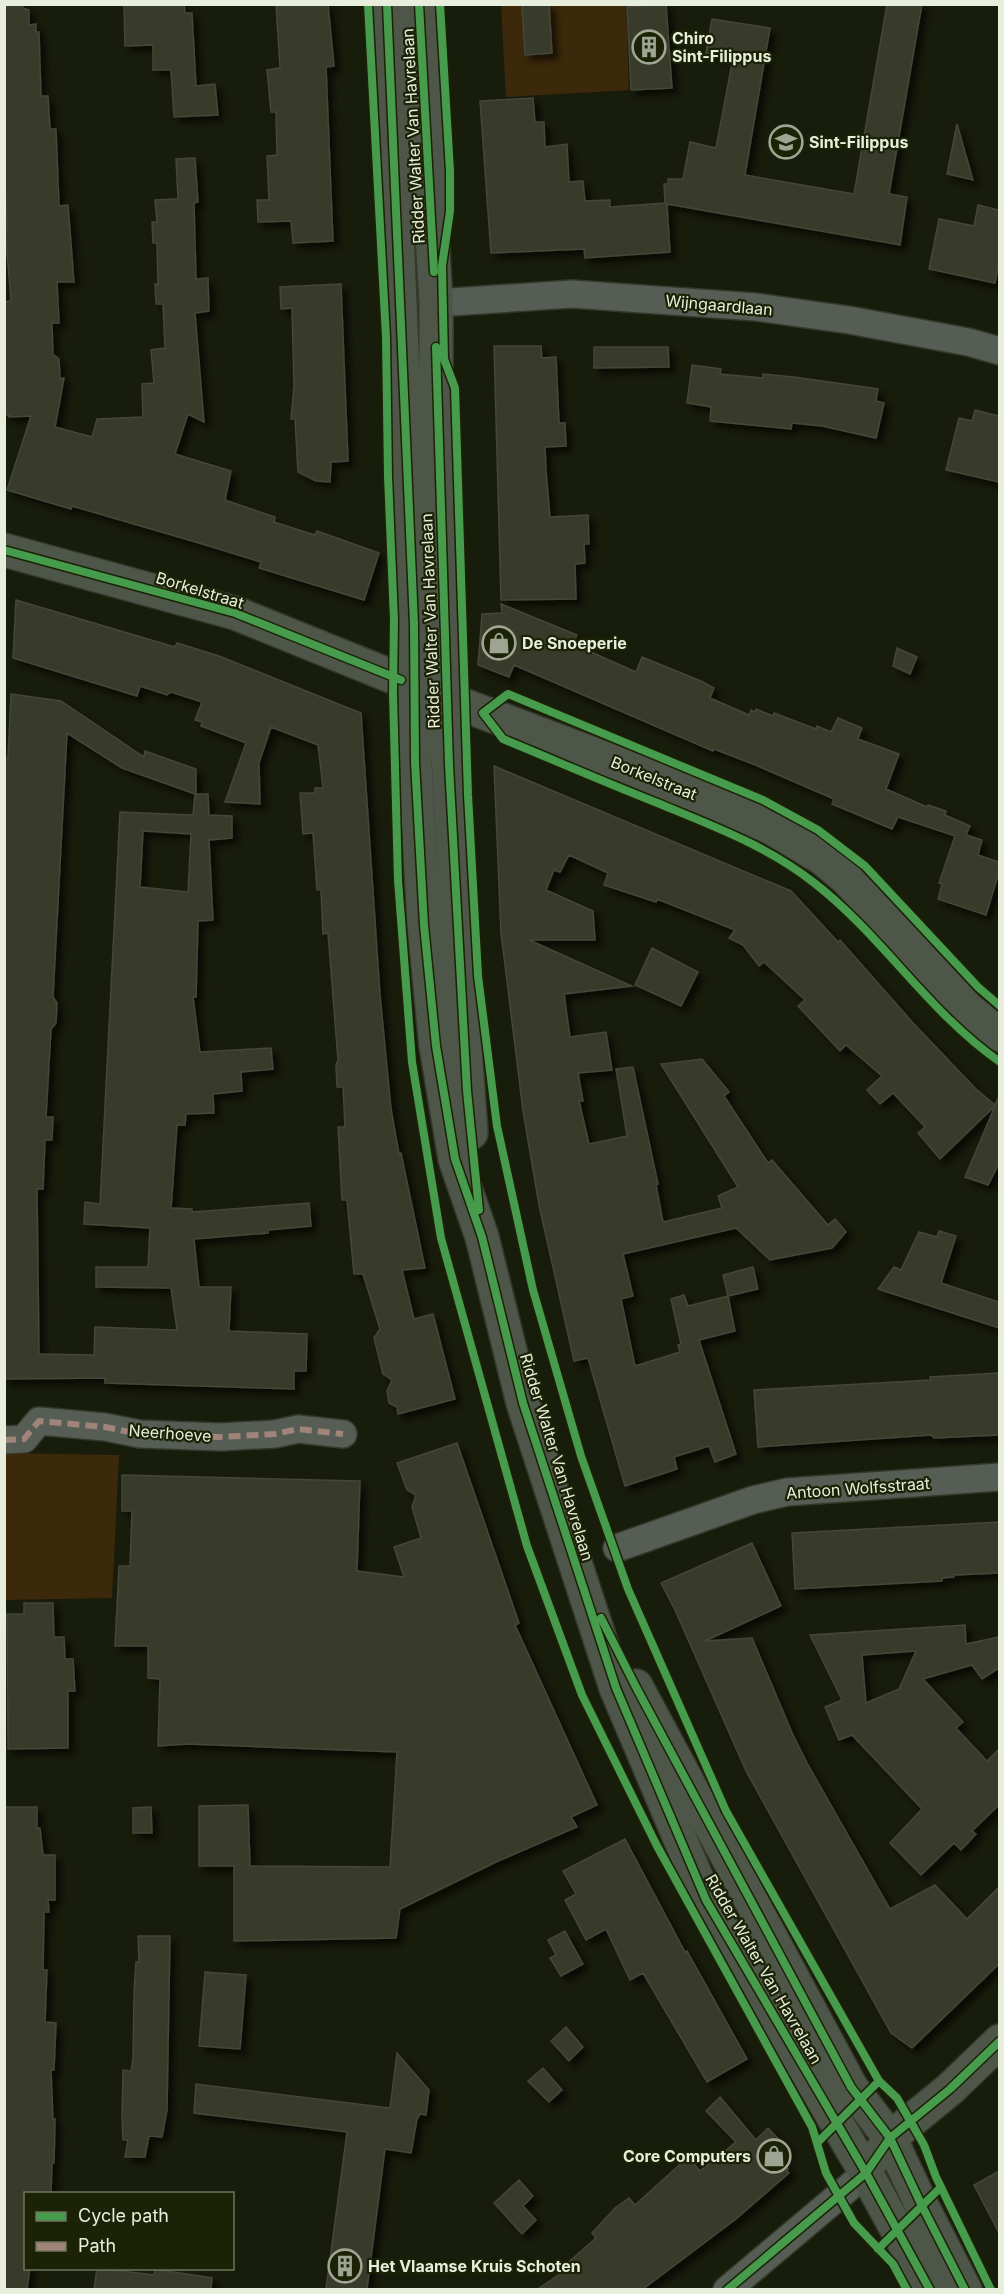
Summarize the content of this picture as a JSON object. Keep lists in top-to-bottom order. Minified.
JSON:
{"streets":{"main road":["Ridder Walter Van Havrelaan","Borkelstraat"],"street":["Wijngaardlaan","Neerhoeve","Antoon Wolfsstraat"]},"crossings":[["Ridder Walter Van Havrelaan","Wijngaardlaan"],["Ridder Walter Van Havrelaan","Borkelstraat"]],"places":{"building":["Chiro Sint-Filippus","Het Vlaamse Kruis Schoten"],"school or university":["Sint-Filippus"],"shop":["De Snoeperie","Core Computers"]},"legend":["Cycle path","Path"]}
